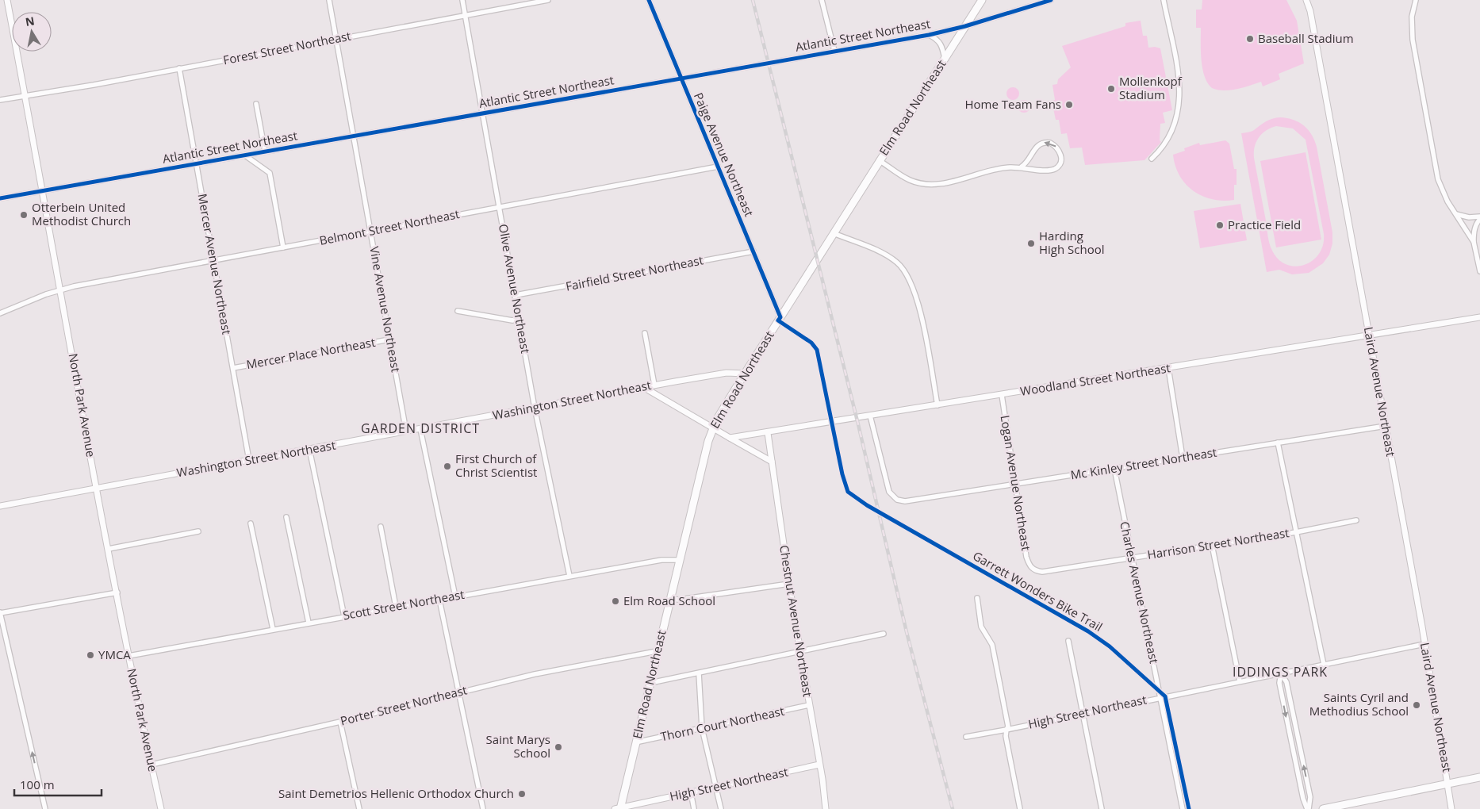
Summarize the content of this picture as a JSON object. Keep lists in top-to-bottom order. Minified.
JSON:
{"streets":{"main road":["Elm Road Northeast"],"street":["Atlantic Street Northeast","Forest Street Northeast","Paige Avenue Northeast","Belmont Street Northeast","Mercer Avenue Northeast","Fairfield Street Northeast","Olive Avenue Northeast","Vine Avenue Northeast","Mercer Place Northeast","Woodland Street Northeast","Laird Avenue Northeast","Washington Street Northeast","North Park Avenue","Mc Kinley Street Northeast","Logan Avenue Northeast","Harrison Street Northeast","Charles Avenue Northeast","Scott Street Northeast","Chestnut Avenue Northeast","Porter Street Northeast","High Street Northeast","Thorn Court Northeast"],"cycle path":["Garrett Wonders Bike Trail"]},"crossings":[["Atlantic Street Northeast","Elm Road Northeast"],["Atlantic Street Northeast","Paige Avenue Northeast"],["Atlantic Street Northeast","Mercer Avenue Northeast"],["Atlantic Street Northeast","Olive Avenue Northeast"],["Atlantic Street Northeast","Vine Avenue Northeast"],["Atlantic Street Northeast","North Park Avenue"],["Forest Street Northeast","Mercer Avenue Northeast"],["Forest Street Northeast","Olive Avenue Northeast"],["Forest Street Northeast","Vine Avenue Northeast"],["Forest Street Northeast","North Park Avenue"],["Elm Road Northeast","Paige Avenue Northeast"],["Elm Road Northeast","Washington Street Northeast"],["Elm Road Northeast","Scott Street Northeast"],["Elm Road Northeast","Porter Street Northeast"],["Elm Road Northeast","High Street Northeast"],["Elm Road Northeast","Thorn Court Northeast"],["Paige Avenue Northeast","Belmont Street Northeast"],["Paige Avenue Northeast","Fairfield Street Northeast"],["Belmont Street Northeast","Mercer Avenue Northeast"],["Belmont Street Northeast","Olive Avenue Northeast"],["Belmont Street Northeast","Vine Avenue Northeast"],["Belmont Street Northeast","North Park Avenue"],["Mercer Avenue Northeast","Mercer Place Northeast"],["Mercer Avenue Northeast","Washington Street Northeast"],["Fairfield Street Northeast","Olive Avenue Northeast"],["Olive Avenue Northeast","Washington Street Northeast"],["Olive Avenue Northeast","Scott Street Northeast"],["Vine Avenue Northeast","Mercer Place Northeast"],["Vine Avenue Northeast","Washington Street Northeast"],["Woodland Street Northeast","Laird Avenue Northeast"],["Woodland Street Northeast","Mc Kinley Street Northeast"],["Woodland Street Northeast","Logan Avenue Northeast"],["Woodland Street Northeast","Chestnut Avenue Northeast"],["Laird Avenue Northeast","Mc Kinley Street Northeast"],["Laird Avenue Northeast","High Street Northeast"],["Washington Street Northeast","North Park Avenue"],["North Park Avenue","Scott Street Northeast"],["North Park Avenue","Porter Street Northeast"],["Mc Kinley Street Northeast","Logan Avenue Northeast"],["Mc Kinley Street Northeast","Charles Avenue Northeast"],["Logan Avenue Northeast","Harrison Street Northeast"],["Harrison Street Northeast","Charles Avenue Northeast"],["Charles Avenue Northeast","High Street Northeast"],["Chestnut Avenue Northeast","High Street Northeast"],["Chestnut Avenue Northeast","Thorn Court Northeast"]],"districts":["GARDEN DISTRICT","IDDINGS PARK"],"places":["Baseball Stadium","Mollenkopf Stadium","Home Team Fans","Otterbein United Methodist Church","Practice Field","Harding High School","First Church of Christ Scientist","Elm Road School","YMCA","Saints Cyril and Methodius School","Saint Marys School","Saint Demetrios Hellenic Orthodox Church"],"scale_bar":"100 m","north":"top"}
